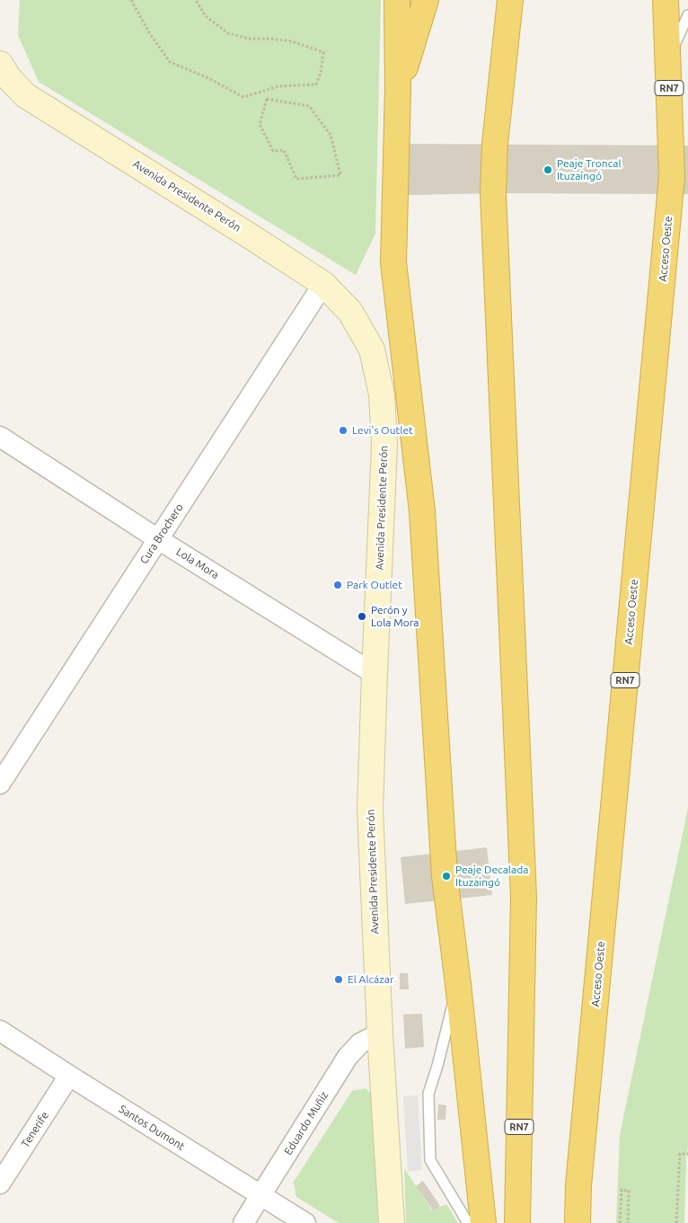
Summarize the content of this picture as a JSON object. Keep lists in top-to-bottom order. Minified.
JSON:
{"streets":{"highway":["RN7","Acceso Oeste"],"street":["Avenida Presidente Perón","Cura Brochero","Lola Mora","Eduardo Muñiz","Santos Dumont","Tenerife"]},"crossings":[["Avenida Presidente Perón","Cura Brochero"],["Avenida Presidente Perón","Lola Mora"],["Avenida Presidente Perón","Eduardo Muñiz"],["Cura Brochero","Lola Mora"],["Eduardo Muñiz","Santos Dumont"],["Santos Dumont","Tenerife"]],"places":["Peaje Troncal Ituzaingó","Levi's Outlet","Park Outlet","Perón y Lola Mora","Peaje Decalada Ituzaingó","El Alcázar"]}
